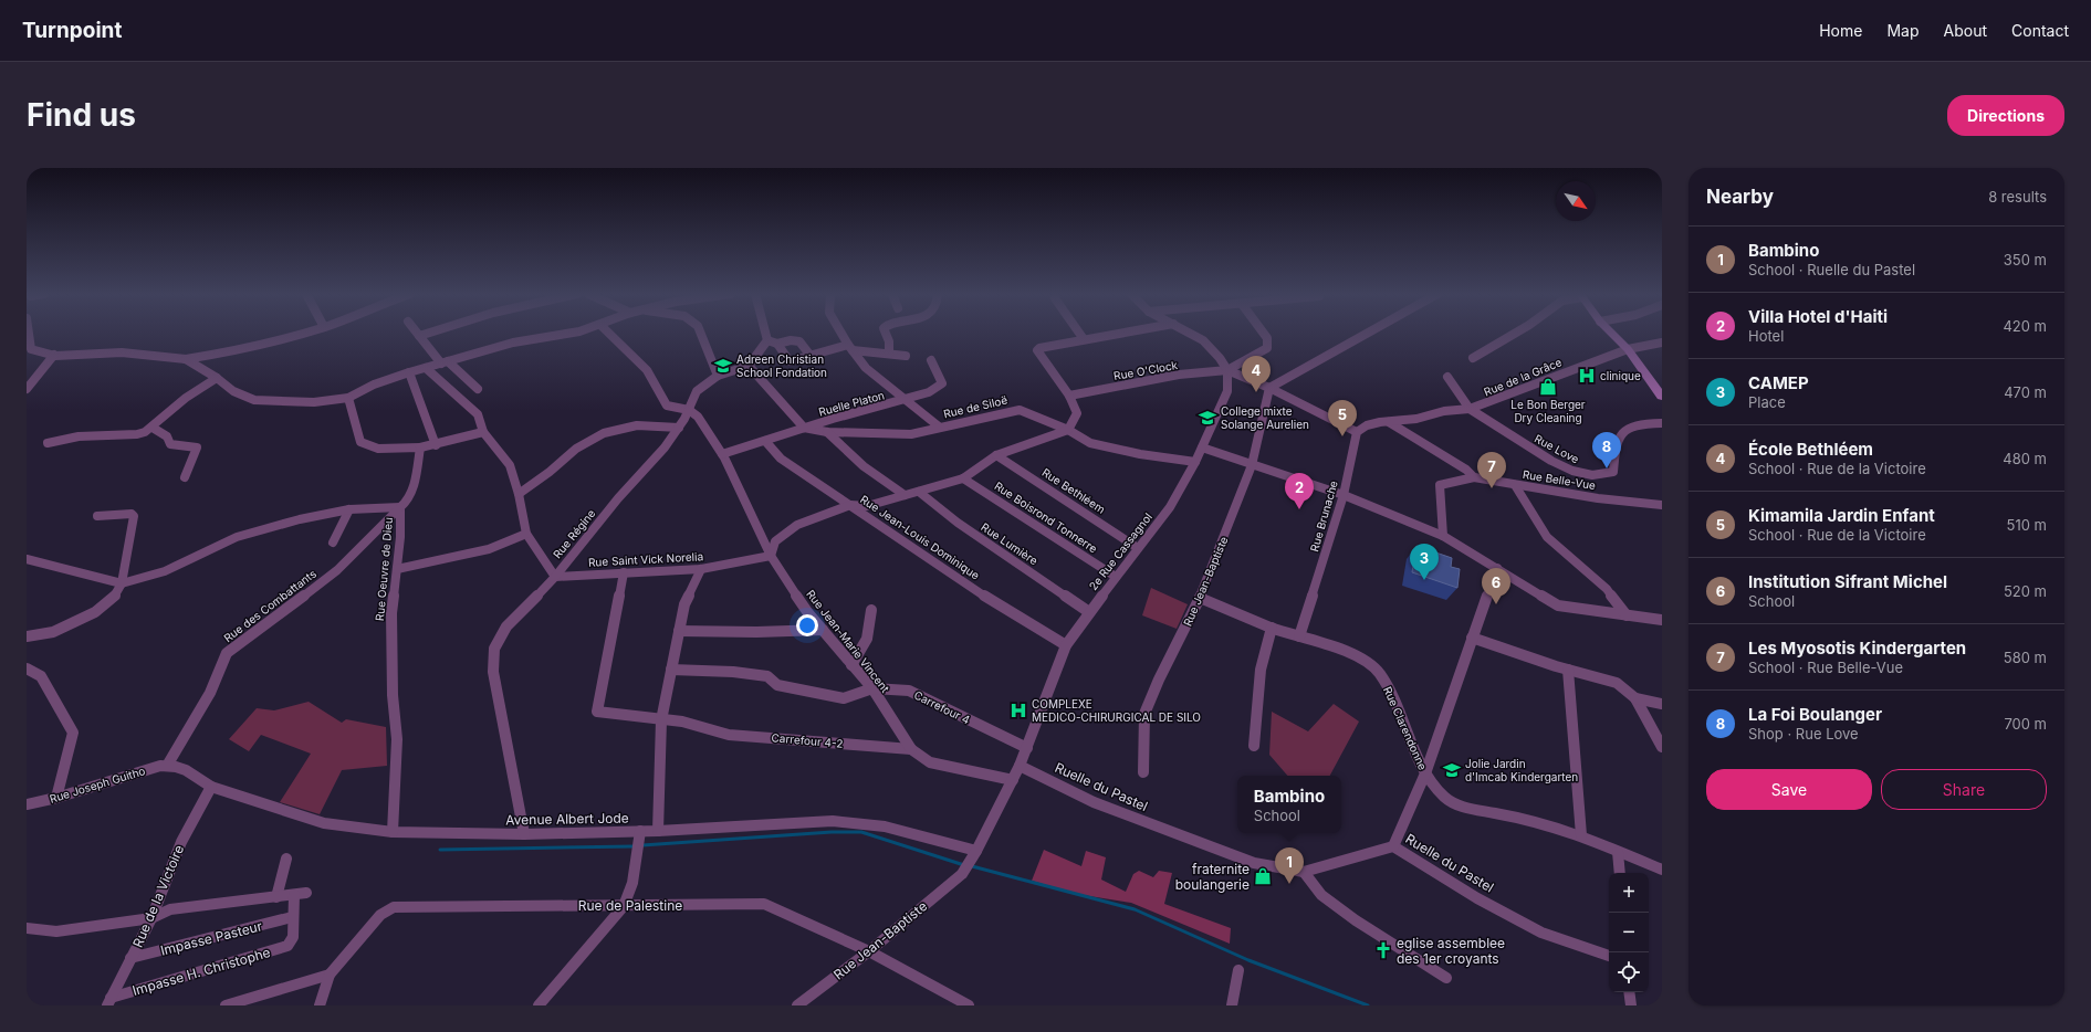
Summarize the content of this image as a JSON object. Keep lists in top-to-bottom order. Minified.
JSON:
{"streets":{"street":["Rue O'Clock","Rue de la Grâce","Ruelle Platon","Rue de Siloë","Rue Love","Rue Belle-Vue","Rue Bethléem","Rue Brunache","Rue Boisrond Tonnerre","Rue Régine","Rue Jean-Louis Dominique","Rue Lumière","2e Rue Cassagnol","Rue Saint Vick Norelia","Rue Oeuvre de Dieu","Rue Jean-Baptiste","Rue des Combattants","Rue Jean-Marie Vincent","Carrefour 4","Rue Clarendonne","Carrefour 4-2","Rue Joseph Guitho","Ruelle du Pastel","Avenue Albert Jode","Rue de la Victoire","Rue de Palestine","Impasse Pasteur","Impasse H. Christophe"]},"crossings":[["Rue O'Clock","2e Rue Cassagnol"],["Rue de la Grâce","Rue Love"],["Rue de la Grâce","Rue Belle-Vue"],["Ruelle Platon","Rue de Siloë"],["Ruelle Platon","Rue Jean-Louis Dominique"],["Ruelle Platon","Rue Jean-Marie Vincent"],["Rue de Siloë","2e Rue Cassagnol"],["Rue Bethléem","2e Rue Cassagnol"],["Rue Brunache","Rue Clarendonne"],["Rue Boisrond Tonnerre","2e Rue Cassagnol"],["Rue Régine","Rue Saint Vick Norelia"],["Rue Régine","Rue Jean-Marie Vincent"],["Rue Régine","Avenue Albert Jode"],["Rue Jean-Louis Dominique","2e Rue Cassagnol"],["Rue Lumière","2e Rue Cassagnol"],["2e Rue Cassagnol","Rue Jean-Baptiste"],["2e Rue Cassagnol","Carrefour 4"],["2e Rue Cassagnol","Ruelle du Pastel"],["2e Rue Cassagnol","Avenue Albert Jode"],["Rue Saint Vick Norelia","Rue Jean-Marie Vincent"],["Rue Saint Vick Norelia","Carrefour 4-2"],["Rue Oeuvre de Dieu","Rue des Combattants"],["Rue Oeuvre de Dieu","Avenue Albert Jode"],["Rue Jean-Baptiste","Rue Clarendonne"],["Rue Jean-Baptiste","Avenue Albert Jode"],["Rue Jean-Baptiste","Rue de Palestine"],["Rue des Combattants","Rue Joseph Guitho"],["Rue des Combattants","Avenue Albert Jode"],["Rue Jean-Marie Vincent","Carrefour 4"],["Rue Jean-Marie Vincent","Carrefour 4-2"],["Rue Joseph Guitho","Avenue Albert Jode"],["Avenue Albert Jode","Rue de la Victoire"],["Rue de la Victoire","Impasse Pasteur"],["Rue de la Victoire","Impasse H. Christophe"],["Impasse Pasteur","Impasse H. Christophe"]],"places":{"school or university":["Adreen Christian School Fondation","College mixte Solange Aurelien","Jolie Jardin d'Imcab Kindergarten"],"hospital":["clinique","COMPLEXE MEDICO-CHIRURGICAL DE SILO"],"shop":["Le Bon Berger Dry Cleaning","fraternite boulangerie"],"church":["eglise assemblee des 1er croyants"]},"north":"bottom right","page":{"header":"Turnpoint","nav":["Home","Map","About","Contact"],"buttons":["Directions",["Save","Share"]],"title":"Find us","heading":["Nearby","8 results"],"list":[{"mark":"1","name":"Bambino","note":"School · Ruelle du Pastel","value":"350 m"},{"mark":"2","name":"Villa Hotel d'Haiti","note":"Hotel","value":"420 m"},{"mark":"3","name":"CAMEP","note":"Place","value":"470 m"},{"mark":"4","name":"École Bethléem","note":"School · Rue de la Victoire","value":"480 m"},{"mark":"5","name":"Kimamila Jardin Enfant","note":"School · Rue de la Victoire","value":"510 m"},{"mark":"6","name":"Institution Sifrant Michel","note":"School","value":"520 m"},{"mark":"7","name":"Les Myosotis Kindergarten","note":"School · Rue Belle-Vue","value":"580 m"},{"mark":"8","name":"La Foi Boulanger","note":"Shop · Rue Love","value":"700 m"}],"pins":["4","5","8","7","2","3","6","1"],"popup":["Bambino","School"],"map_buttons":["+","−"]}}
